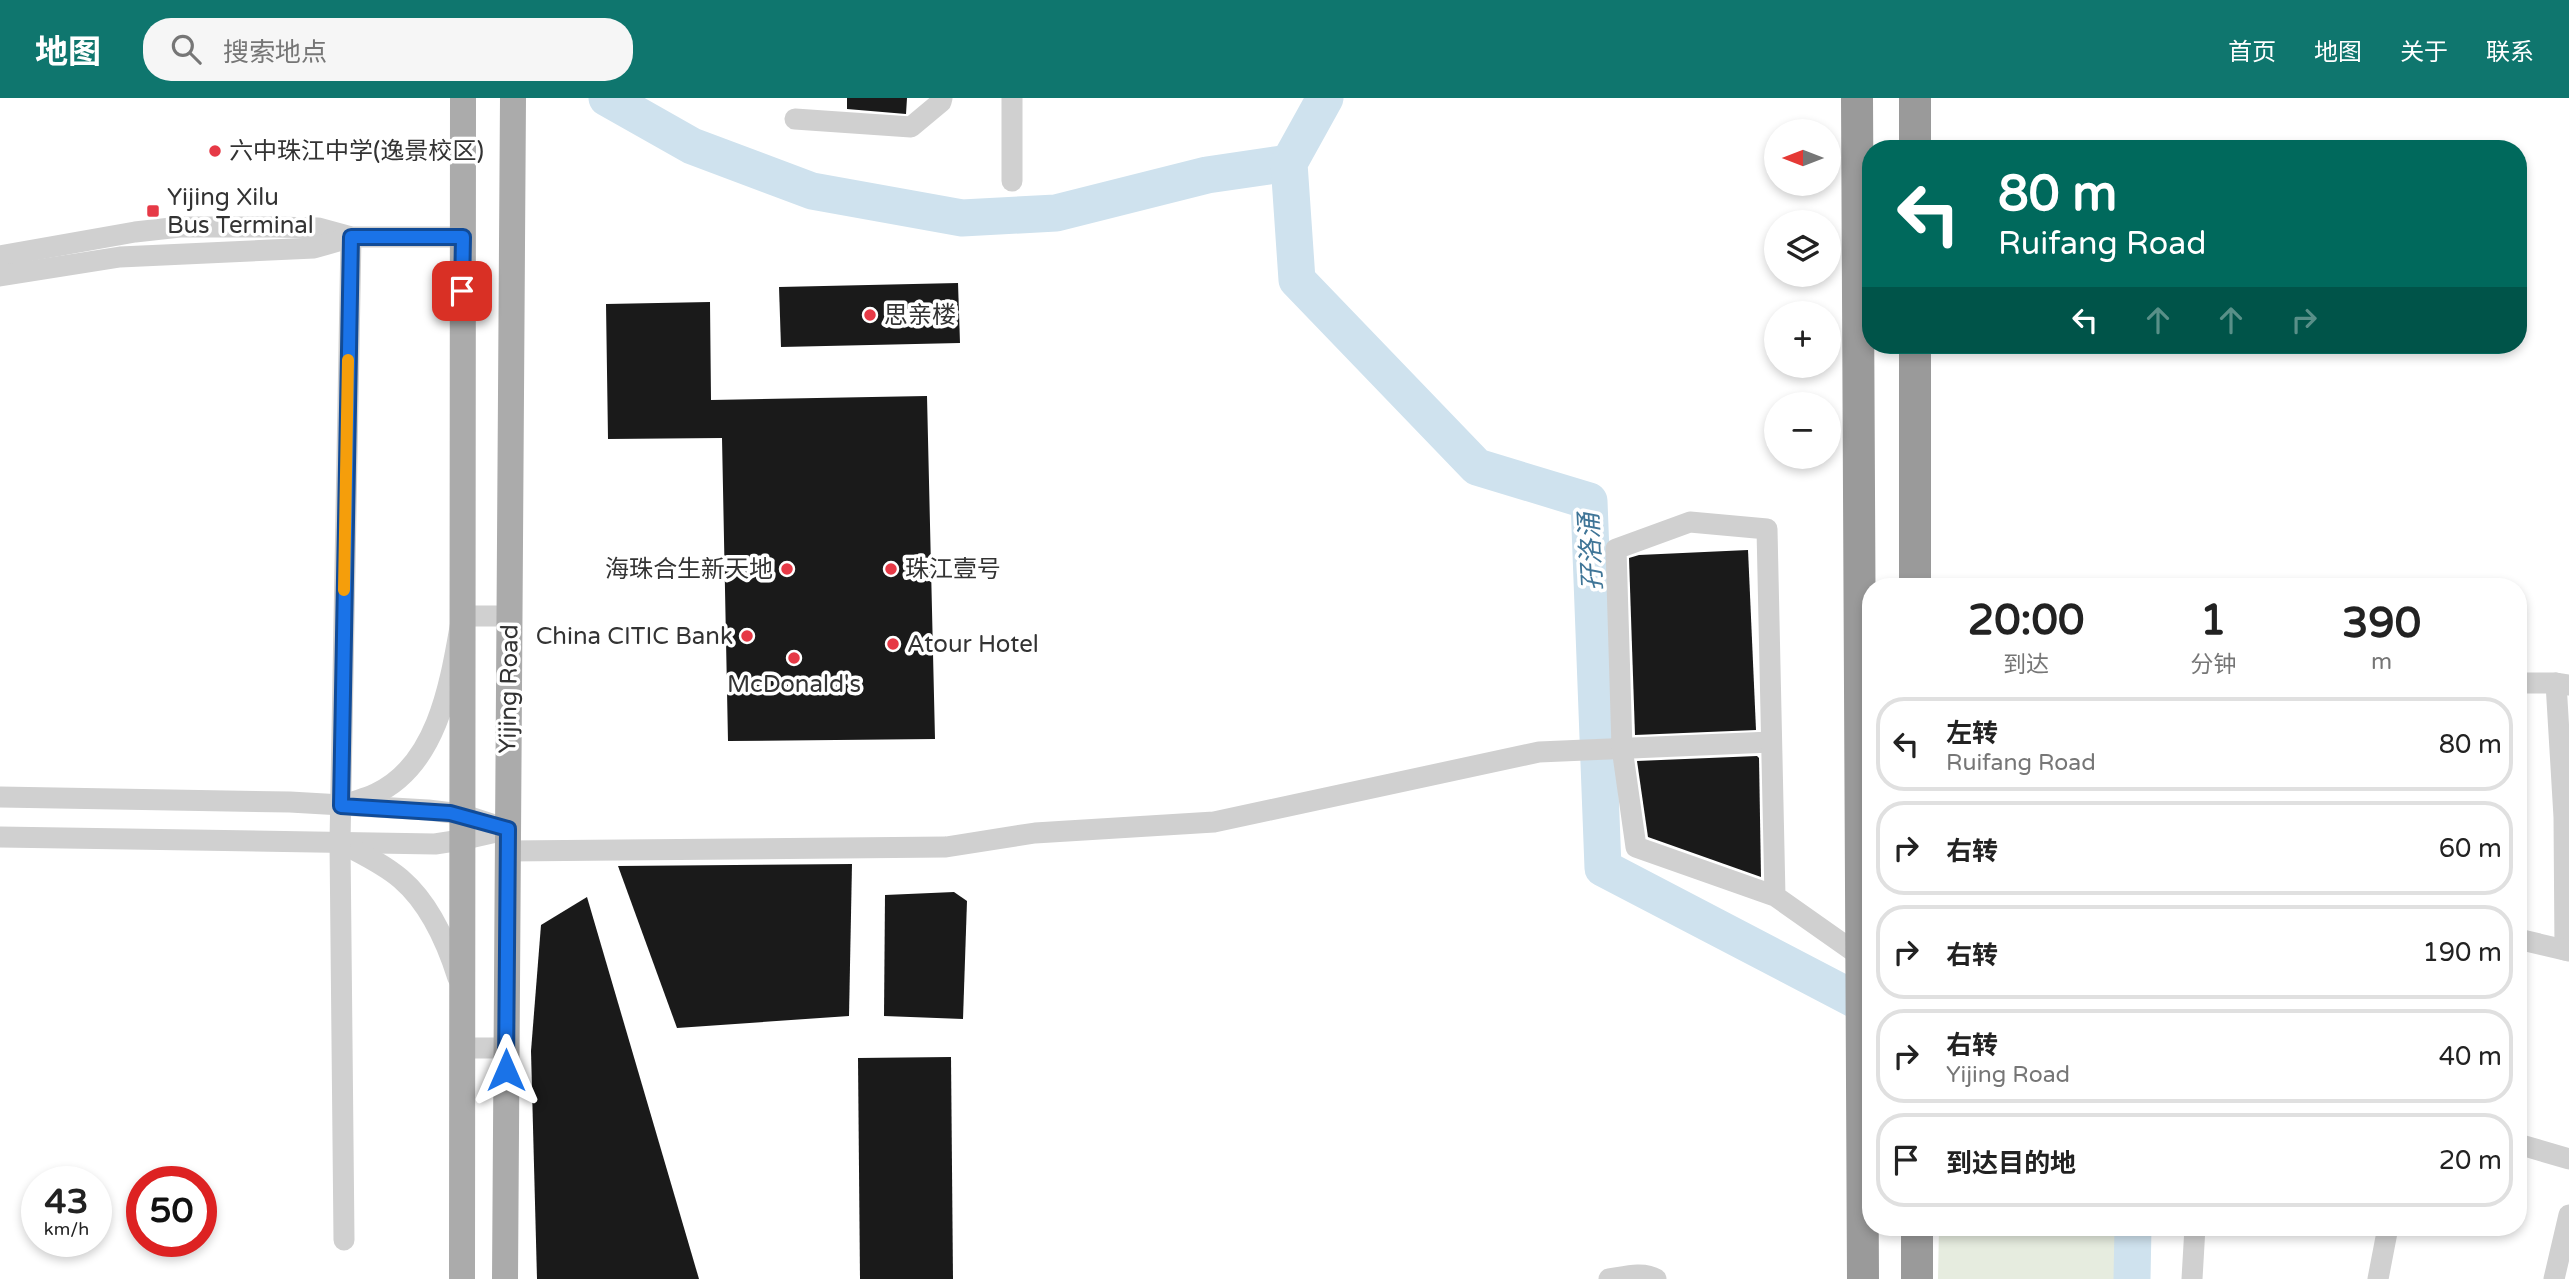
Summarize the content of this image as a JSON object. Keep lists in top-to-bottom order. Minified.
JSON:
{"streets":{"main road":["Yijing Road"]},"water":["孖洛涌"],"places":{"other":["六中珠江中学(逸景校区)","思亲楼","海珠合生新天地","珠江壹号","China CITIC Bank","Atour Hotel","McDonald's"],"transit":["Yijing Xilu Bus Terminal"]},"north":"left","page":{"header":"地图","search":"搜索地点","nav":["首页","地图","关于","联系"],"map_buttons":["+","−"],"turn":["80 m","Ruifang Road"],"eta":["20:00","到达","1","分钟","390","m"],"list":[{"name":"左转","note":"Ruifang Road","value":"80 m"},{"name":"右转","value":"60 m"},{"name":"右转","value":"190 m"},{"name":"右转","note":"Yijing Road","value":"40 m"},{"name":"到达目的地","value":"20 m"}],"speed":"43 km/h","limit":"50"}}
